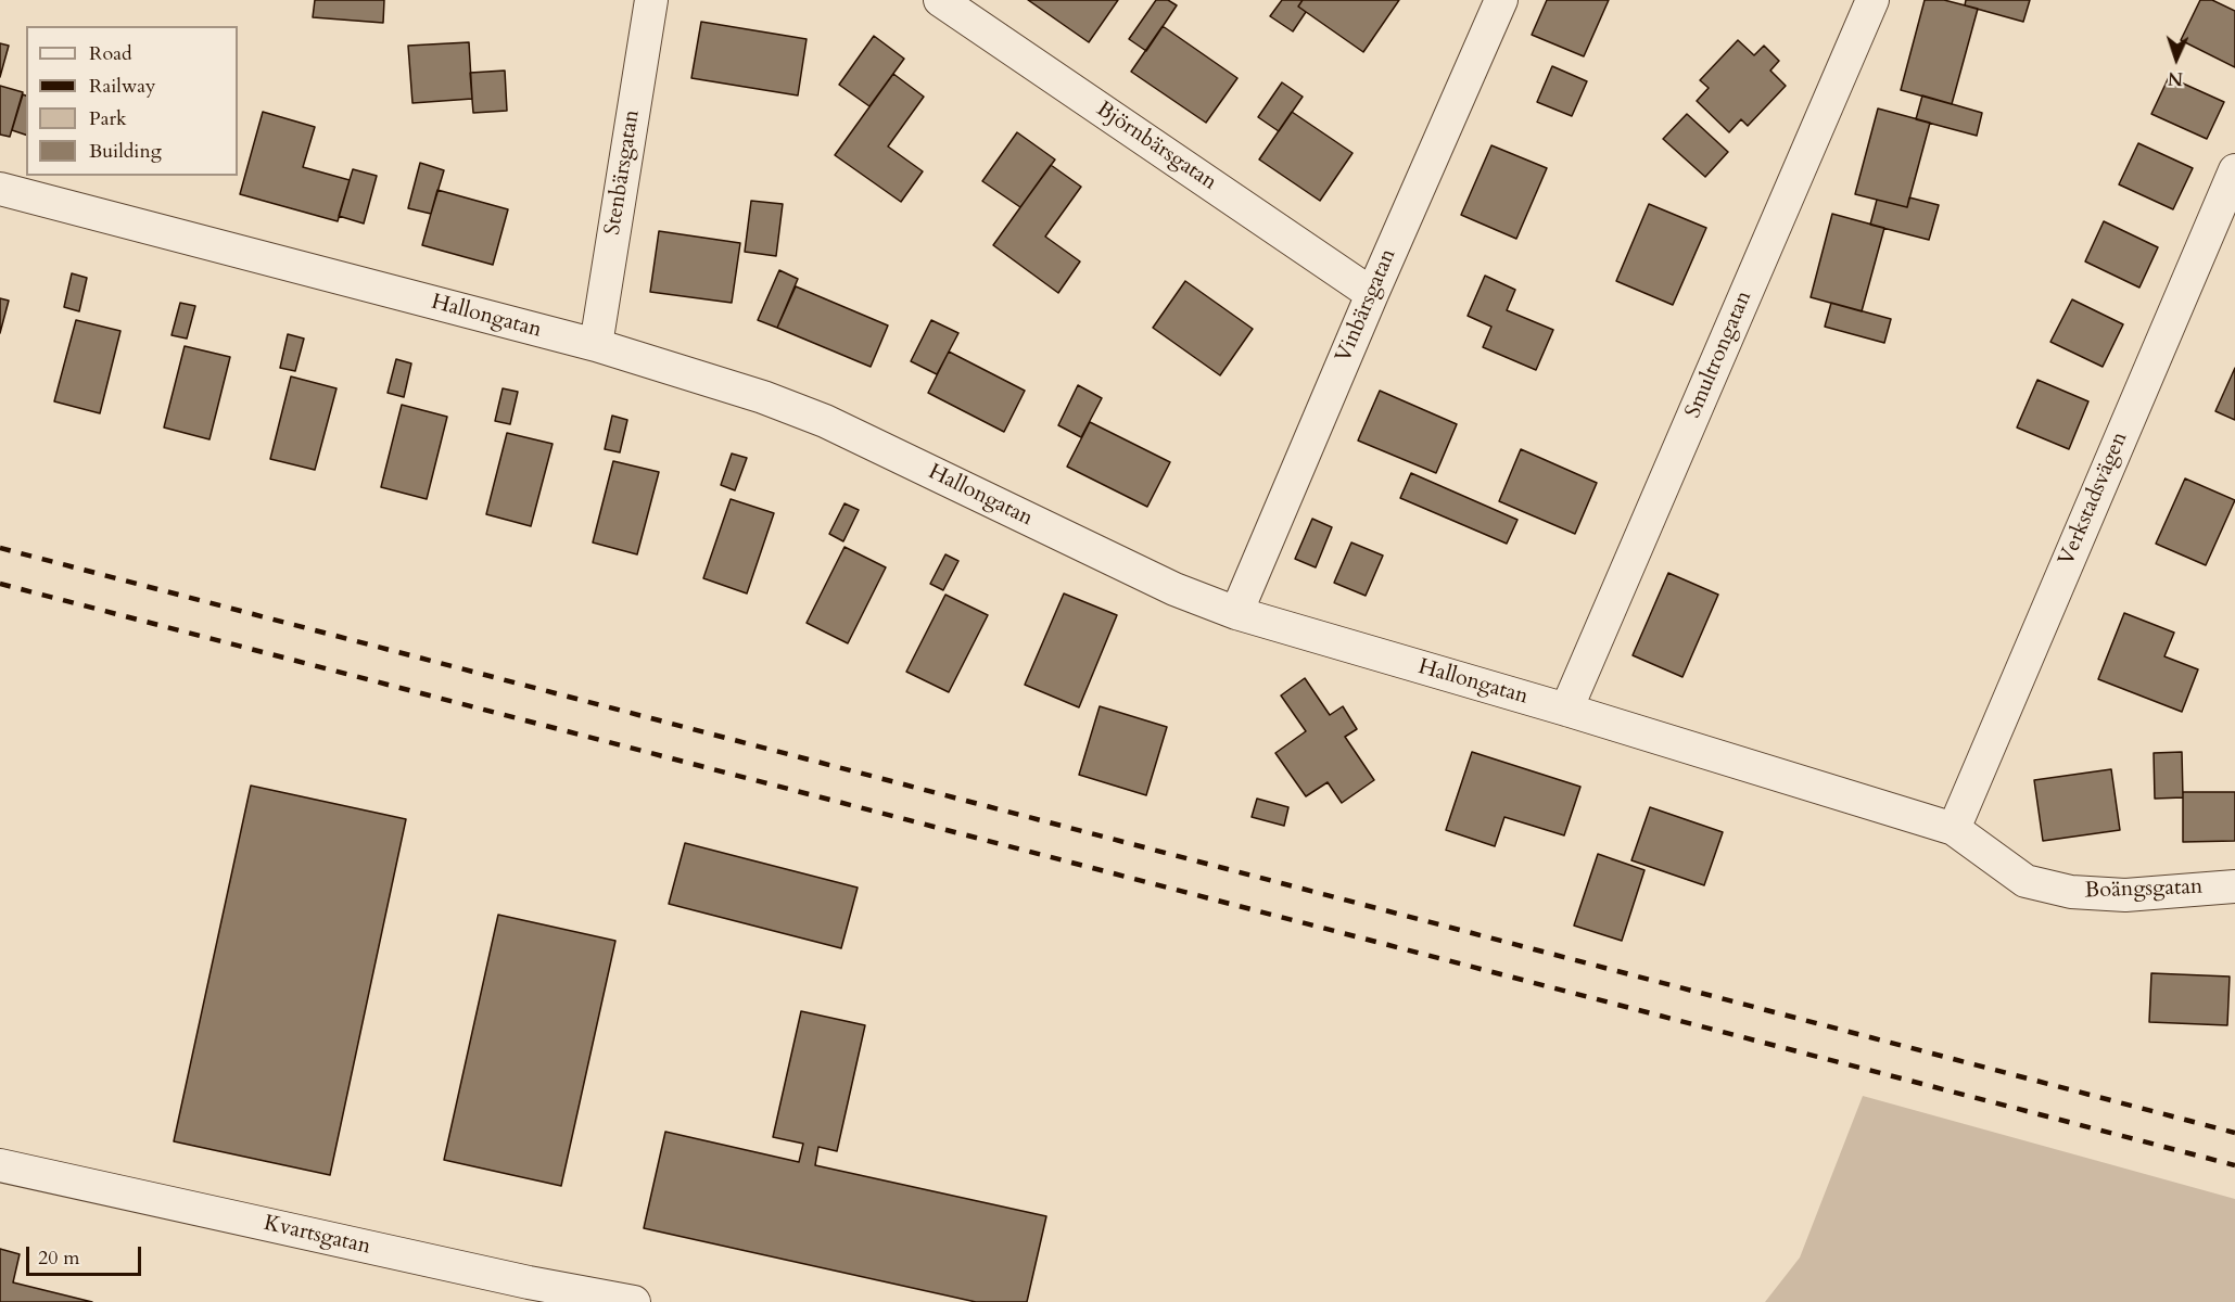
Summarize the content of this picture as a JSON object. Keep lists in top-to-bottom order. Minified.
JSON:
{"streets":{"street":["Björnbärsgatan","Stenbärsgatan","Vinbärsgatan","Hallongatan","Smultrongatan","Verkstadsvägen","Boängsgatan","Kvartsgatan"]},"crossings":[["Björnbärsgatan","Vinbärsgatan"],["Stenbärsgatan","Hallongatan"],["Vinbärsgatan","Hallongatan"],["Hallongatan","Smultrongatan"],["Hallongatan","Verkstadsvägen"],["Hallongatan","Boängsgatan"],["Verkstadsvägen","Boängsgatan"]],"legend":["Road","Railway","Park","Building"],"scale_bar":"20 m","north":"bottom"}
